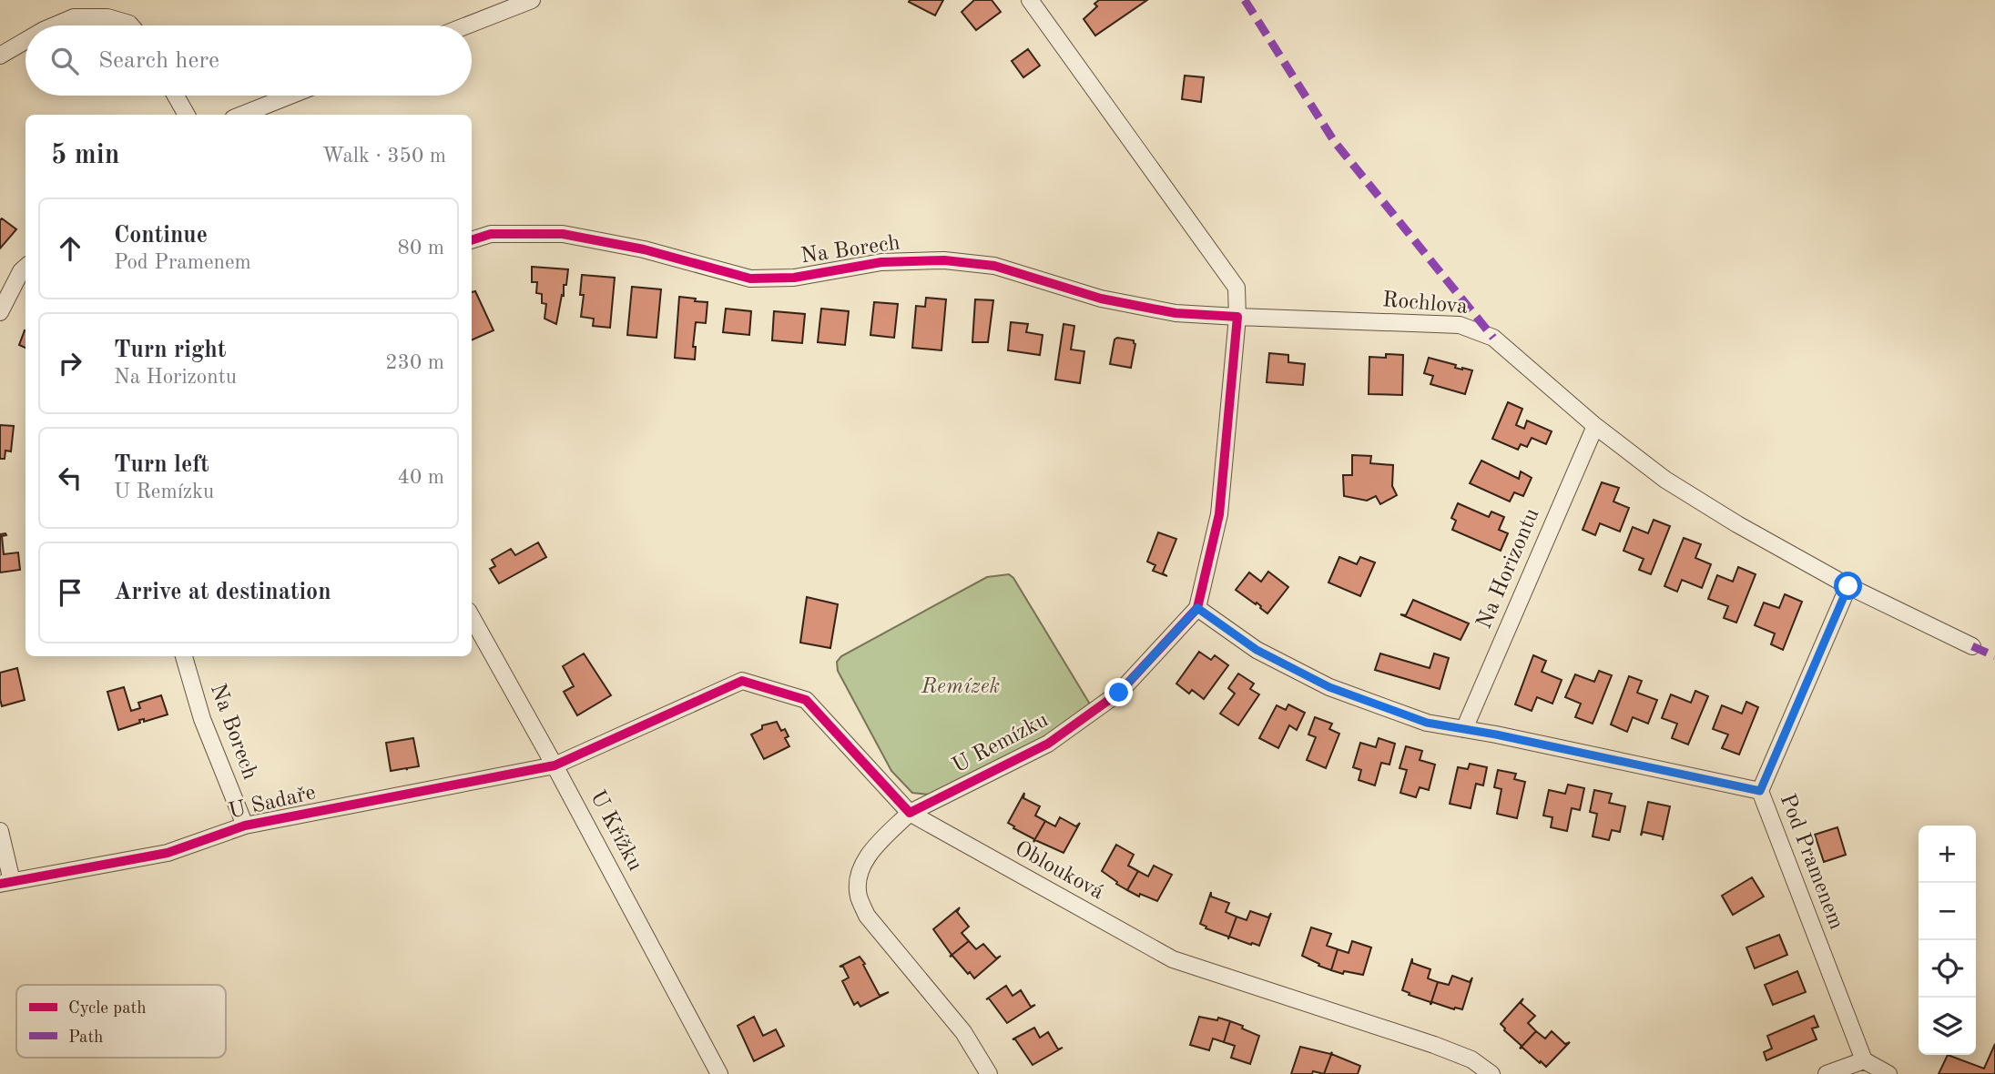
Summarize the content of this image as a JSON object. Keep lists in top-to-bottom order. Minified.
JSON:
{"streets":{"street":["Na Borech","Rochlova","Na Horizontu","U Remízku","U Sadaře","U Křížku","Pod Pramenem","Oblouková"]},"crossings":[["Na Borech","Rochlova"],["Na Borech","U Remízku"],["Na Borech","U Sadaře"],["Rochlova","Na Horizontu"],["Rochlova","U Remízku"],["Rochlova","Pod Pramenem"],["U Remízku","Oblouková"],["U Sadaře","U Křížku"]],"parks":["Remízek"],"legend":["Cycle path","Path"],"page":{"search":"Search here","heading":["5 min","Walk · 350 m"],"list":[["Continue","Pod Pramenem","80 m"],["Turn right","Na Horizontu","230 m"],["Turn left","U Remízku","40 m"],"Arrive at destination"],"map_buttons":["+","−"]}}
